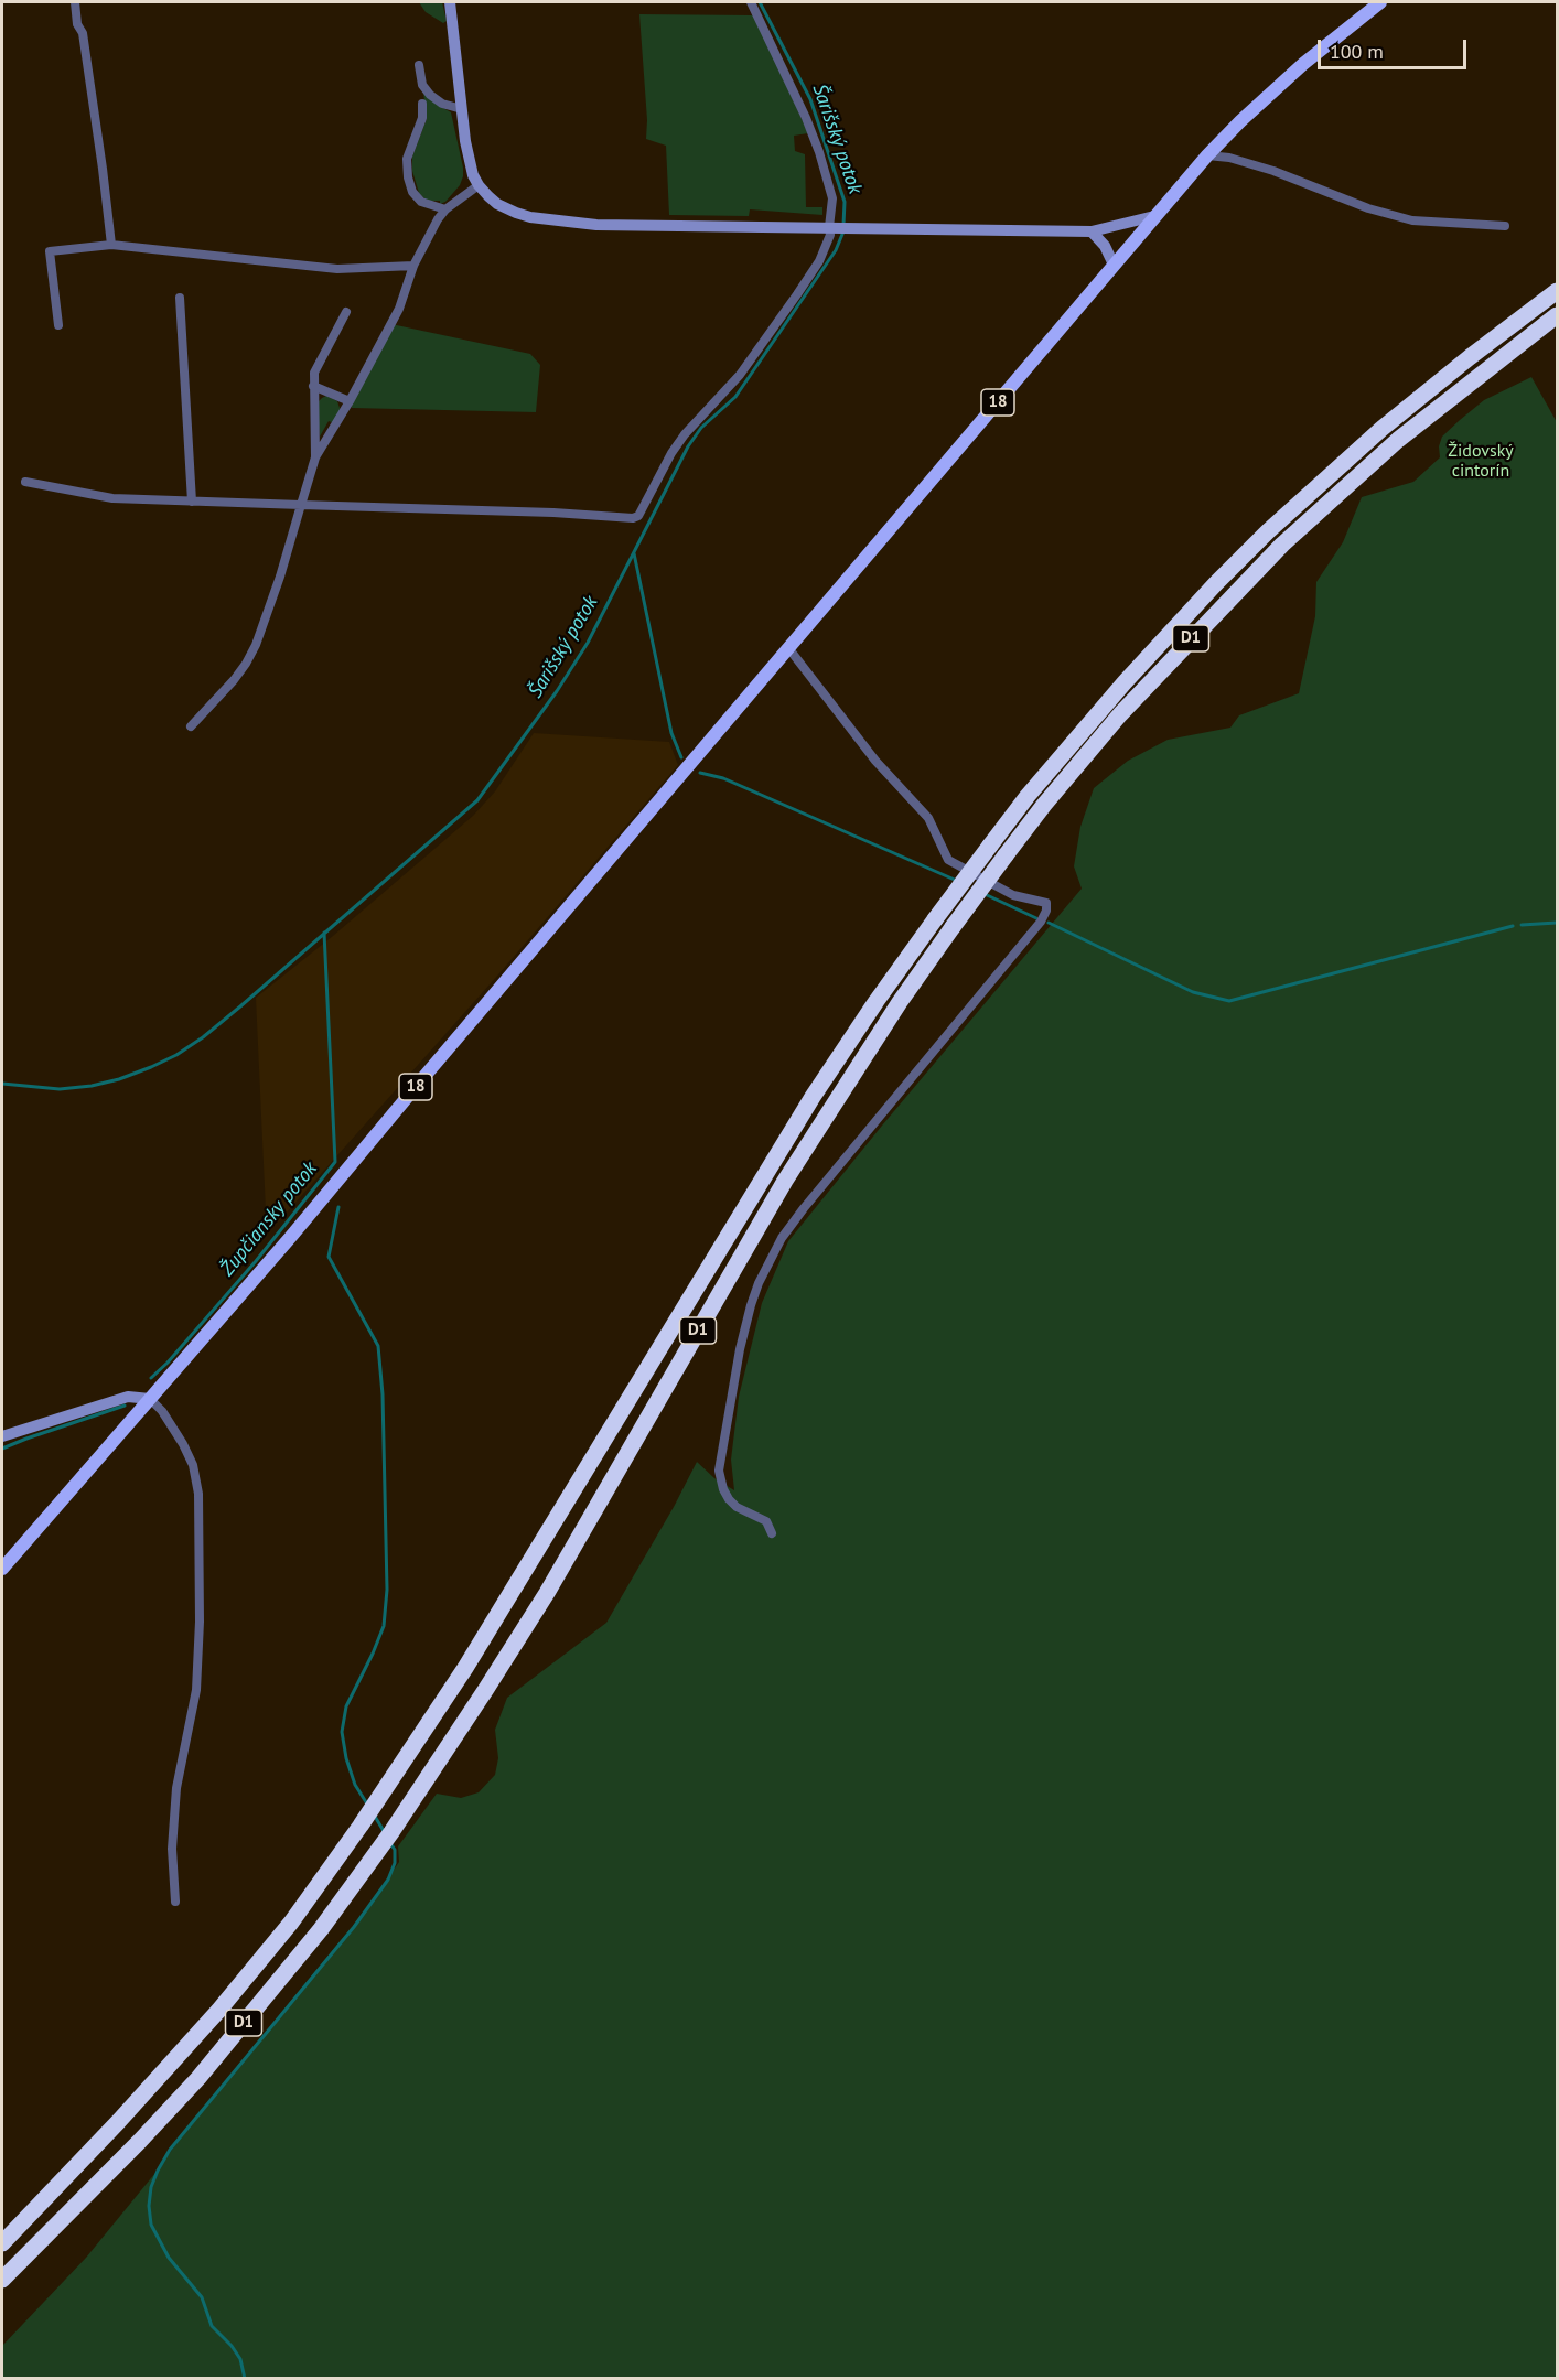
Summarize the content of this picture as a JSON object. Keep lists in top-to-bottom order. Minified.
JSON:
{"streets":{"highway":["D1"],"main road":["18"]},"water":["Šarišský potok","Župčiansky potok"],"parks":["Židovský cintorín"],"scale_bar":"100 m"}
